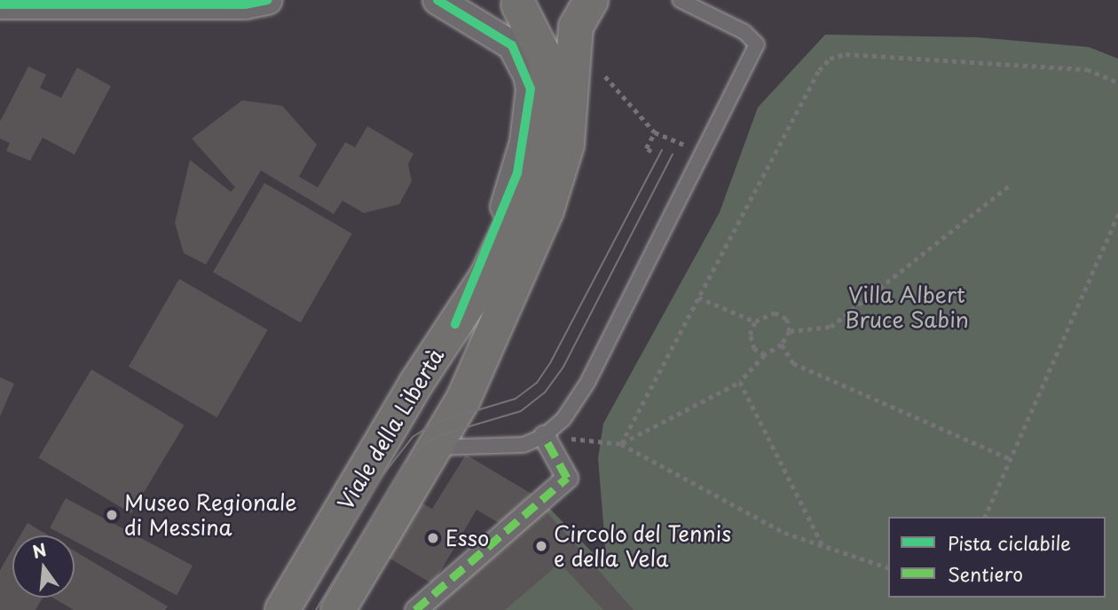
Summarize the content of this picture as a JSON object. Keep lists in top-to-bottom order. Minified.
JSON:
{"streets":{"main road":["Viale della Libertà"]},"parks":["Villa Albert Bruce Sabin"],"places":["Museo Regionale di Messina","Esso","Circolo del Tennis e della Vela"],"legend":["Pista ciclabile","Sentiero"],"north":"top"}
